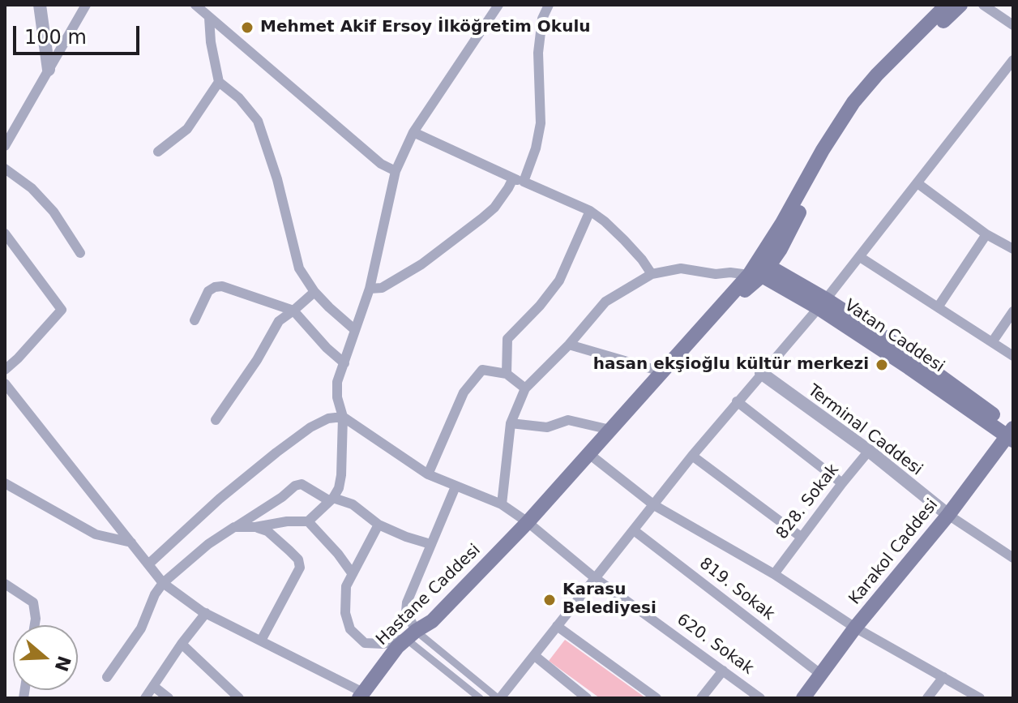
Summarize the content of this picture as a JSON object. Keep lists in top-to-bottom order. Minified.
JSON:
{"streets":{"main road":["Vatan Caddesi","Karakol Caddesi","Hastane Caddesi"],"street":["Terminal Caddesi","828. Sokak","819. Sokak","620. Sokak"]},"crossings":[["Vatan Caddesi","Karakol Caddesi"],["Terminal Caddesi","828. Sokak"],["Terminal Caddesi","Karakol Caddesi"],["Karakol Caddesi","819. Sokak"],["Hastane Caddesi","620. Sokak"]],"places":["Mehmet Akif Ersoy İlköğretim Okulu","hasan ekşioğlu kültür merkezi","Karasu Belediyesi"],"scale_bar":"100 m","north":"right"}
